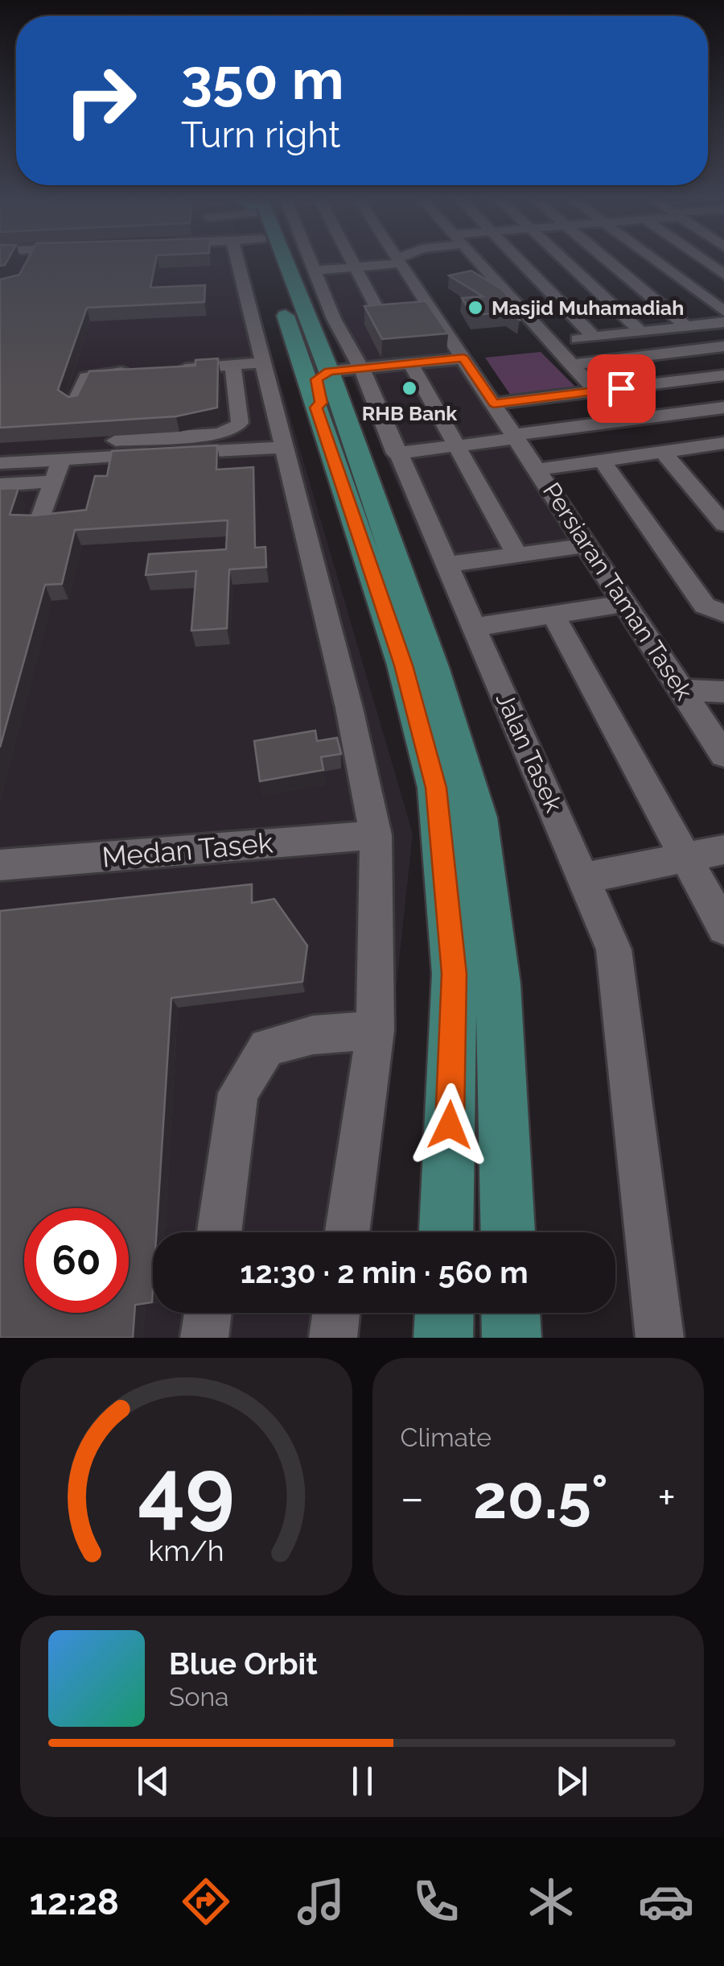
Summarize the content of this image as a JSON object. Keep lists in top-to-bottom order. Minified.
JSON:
{"streets":{"street":["Persiaran Taman Tasek","Jalan Tasek","Medan Tasek"]},"crossings":[["Jalan Tasek","Medan Tasek"]],"places":["Masjid Muhamadiah","RHB Bank"],"page":{"turn":["350 m","Turn right"],"limit":"60","trip":"12:30 · 2 min · 560 m","tile":"Climate","heat":["−","20.5°","+"],"song":["Blue Orbit","Sona"],"tabs":"12:28","gauge":["49","km/h"]}}
